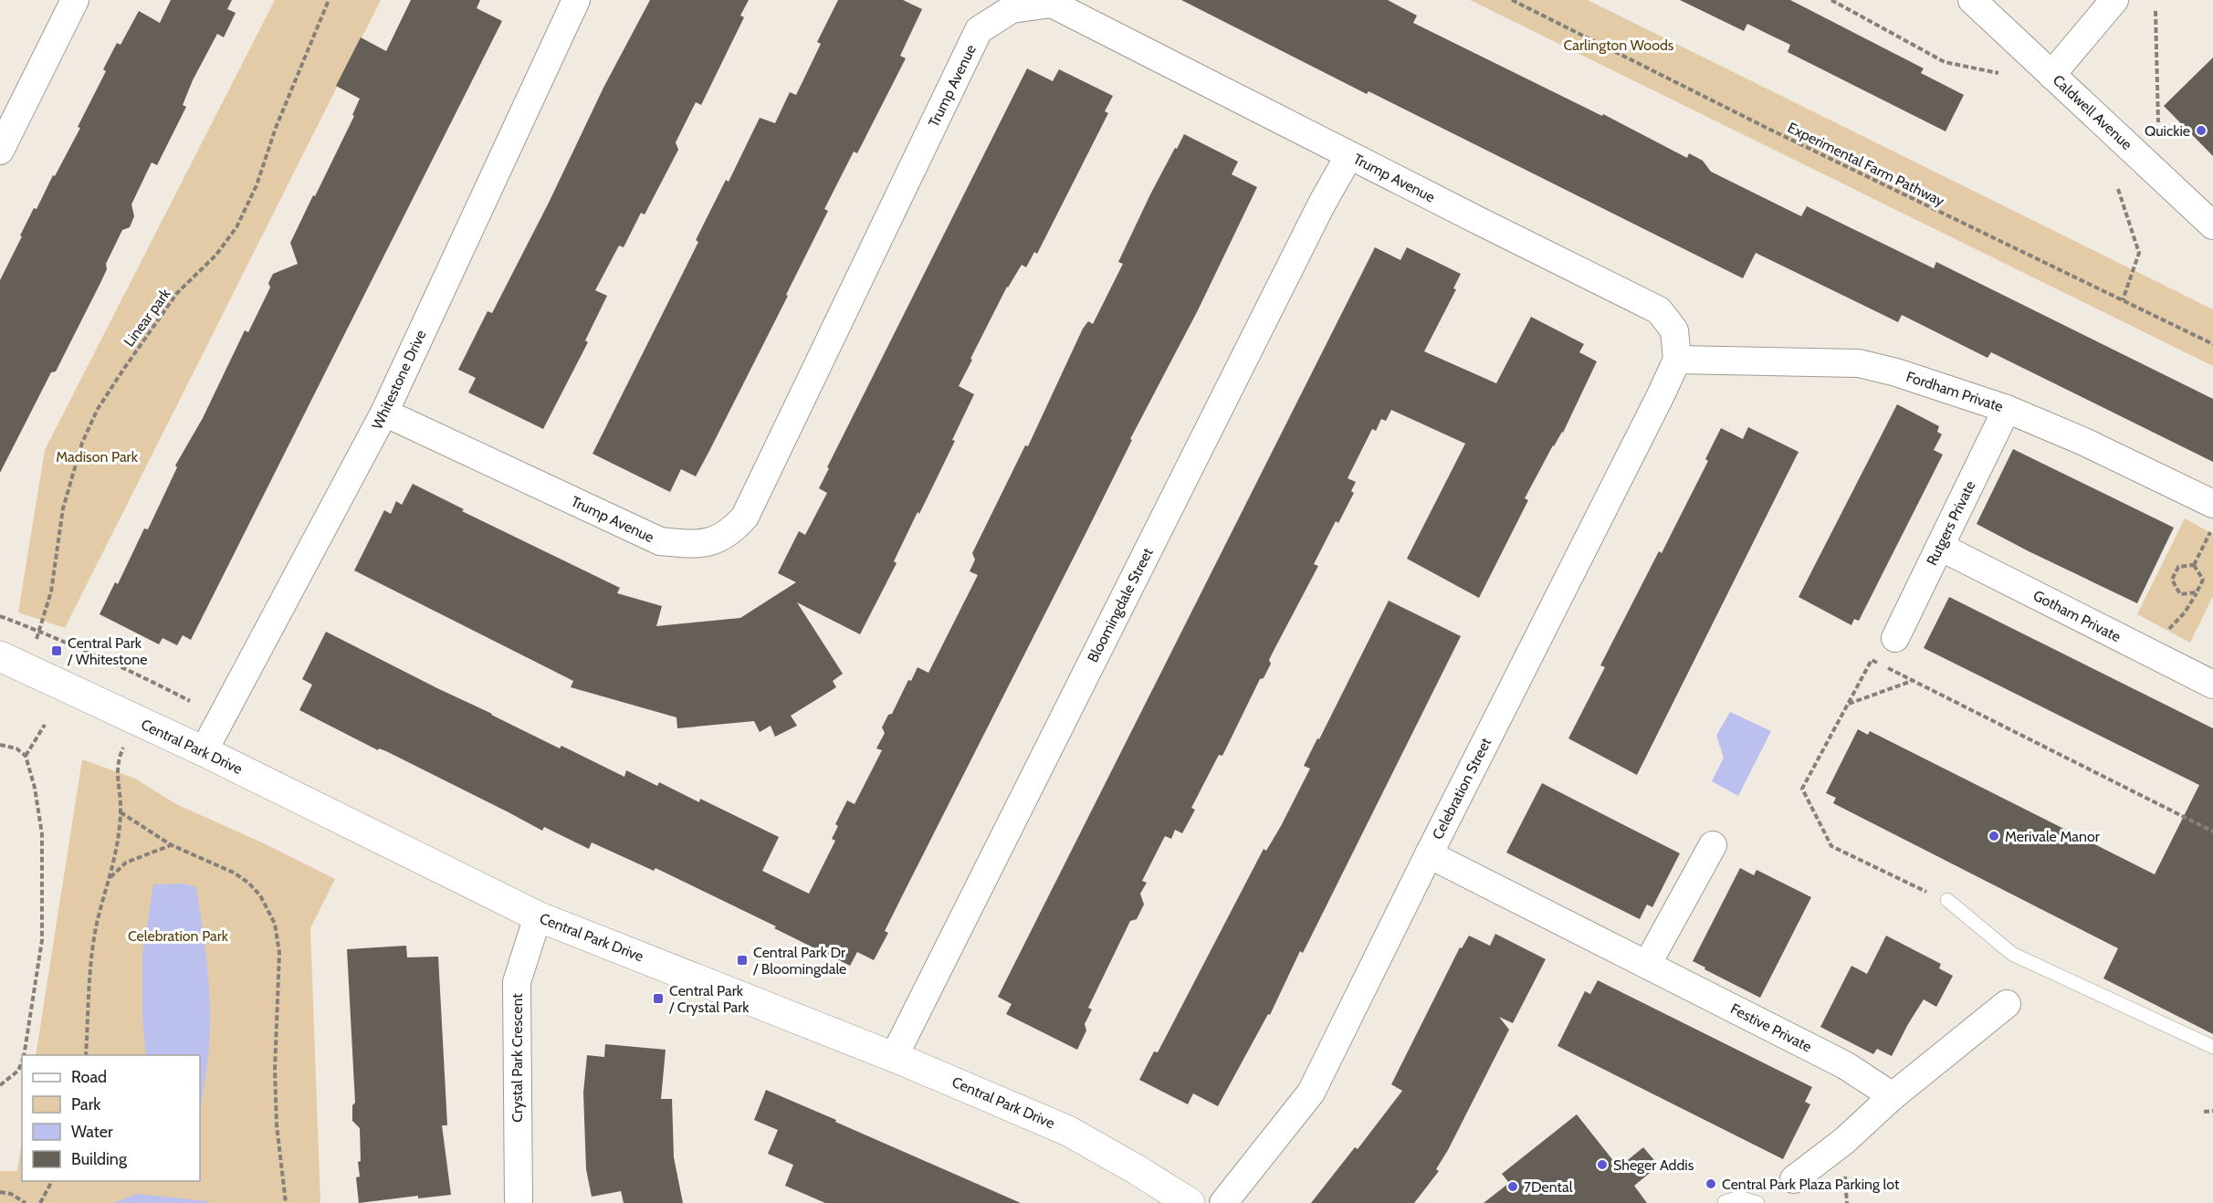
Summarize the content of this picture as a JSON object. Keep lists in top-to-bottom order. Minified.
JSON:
{"streets":{"street":["Trump Avenue","Caldwell Avenue","Whitestone Drive","Fordham Private","Rutgers Private","Bloomingdale Street","Gotham Private","Central Park Drive","Celebration Street","Festive Private","Crystal Park Crescent"],"path":["Experimental Farm Pathway","Linear park"]},"crossings":[["Trump Avenue","Whitestone Drive"],["Trump Avenue","Fordham Private"],["Trump Avenue","Bloomingdale Street"],["Trump Avenue","Celebration Street"],["Linear park","Central Park Drive"],["Whitestone Drive","Central Park Drive"],["Fordham Private","Rutgers Private"],["Fordham Private","Celebration Street"],["Rutgers Private","Gotham Private"],["Bloomingdale Street","Central Park Drive"],["Central Park Drive","Crystal Park Crescent"],["Celebration Street","Festive Private"]],"parks":["Carlington Woods","Madison Park","Celebration Park"],"places":{"other":["Quickie","Merivale Manor","Sheger Addis","Central Park Plaza Parking lot","7Dental"],"transit":["Central Park / Whitestone","Central Park Dr / Bloomingdale","Central Park / Crystal Park"]},"legend":["Road","Park","Water","Building"]}
